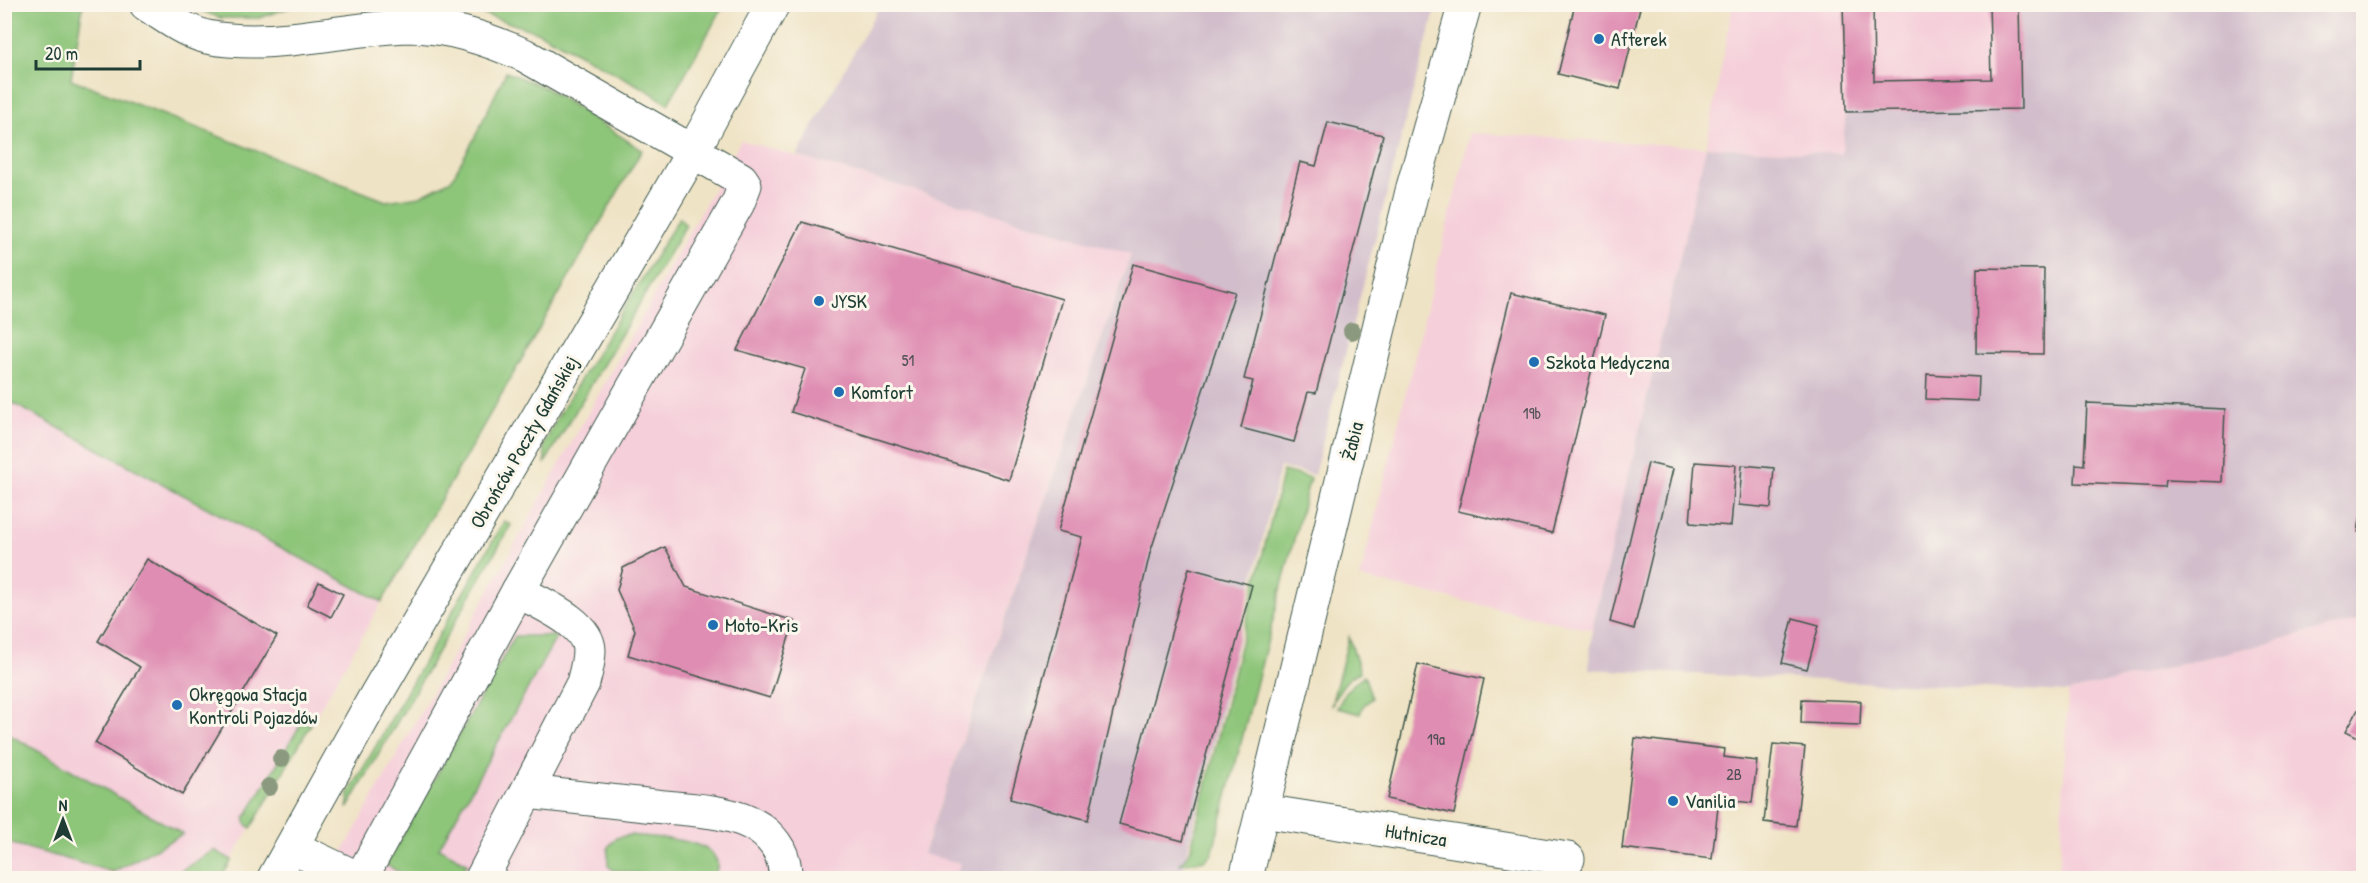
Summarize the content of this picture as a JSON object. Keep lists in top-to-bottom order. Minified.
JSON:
{"streets":{"street":["Żabia","Obrońców Poczty Gdańskiej","Hutnicza"]},"crossings":[["Żabia","Hutnicza"]],"places":["Afterek","JYSK","Szkoła Medyczna","Komfort","Moto-Kris","Okręgowa Stacja Kontroli Pojazdów","Vanilia"],"house_numbers":["51","19b","19a","2B"],"scale_bar":"20 m","north":"top"}
